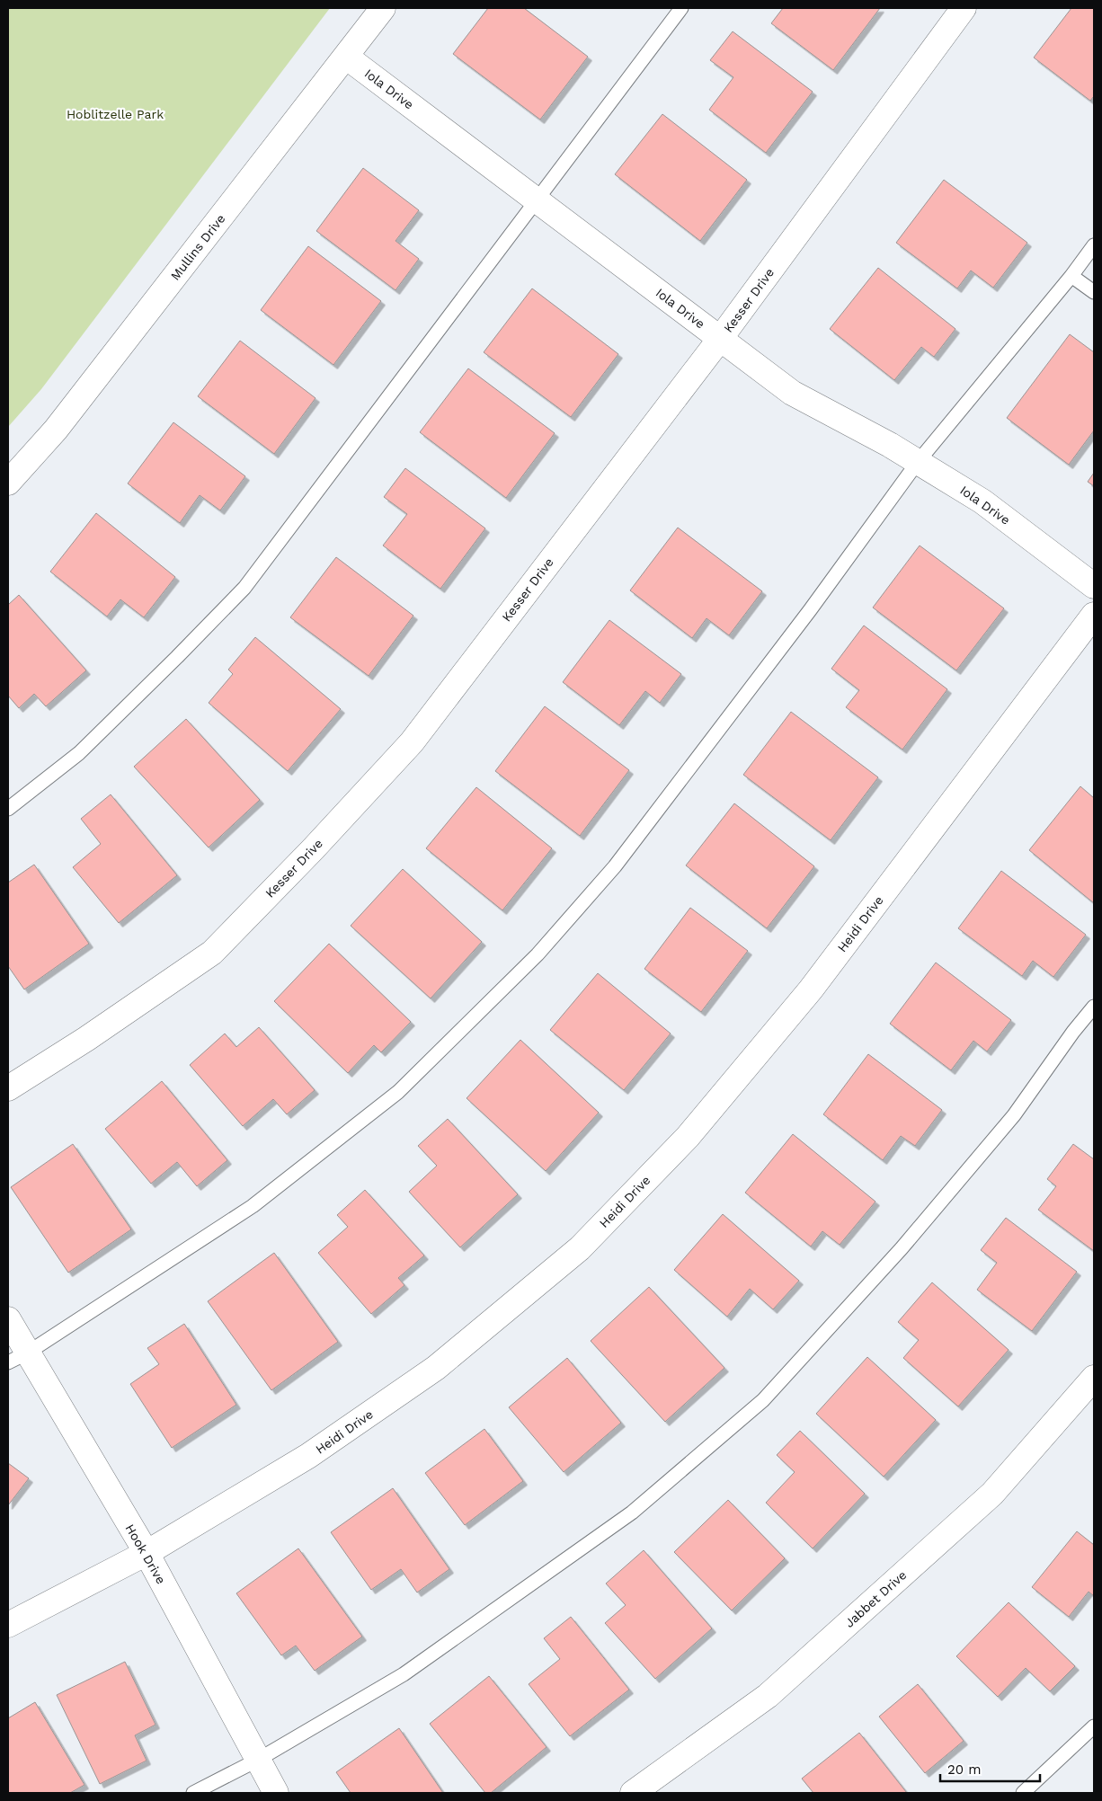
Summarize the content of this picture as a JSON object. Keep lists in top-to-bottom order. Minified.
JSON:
{"streets":{"street":["Iola Drive","Mullins Drive","Kesser Drive","Heidi Drive","Hook Drive","Jabbet Drive"]},"crossings":[["Iola Drive","Mullins Drive"],["Iola Drive","Kesser Drive"],["Heidi Drive","Hook Drive"]],"parks":["Hoblitzelle Park"],"scale_bar":"20 m"}
